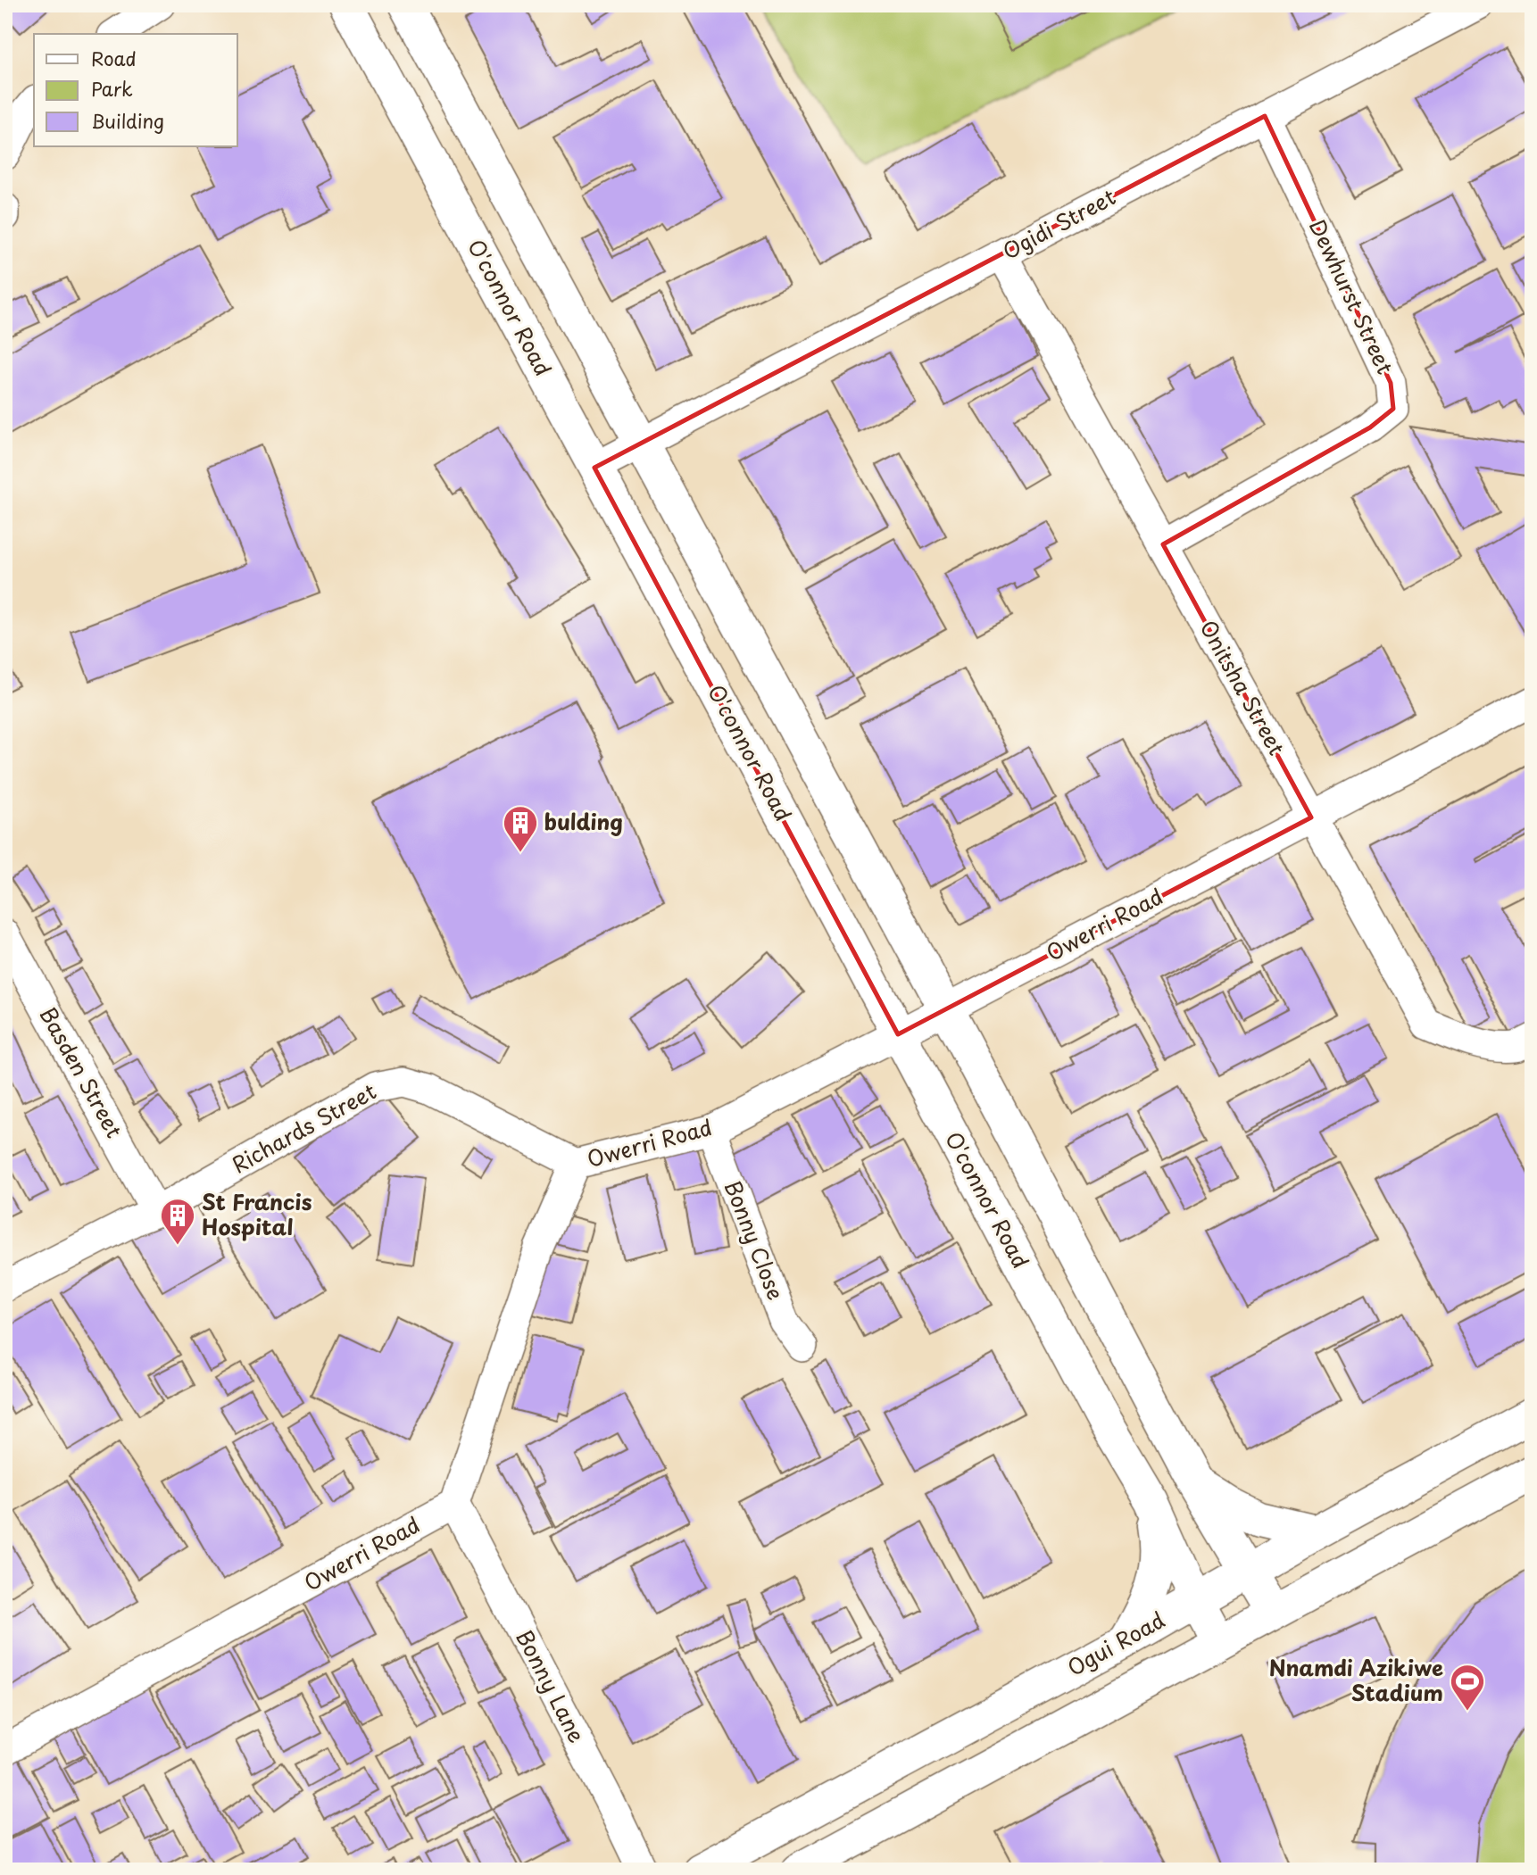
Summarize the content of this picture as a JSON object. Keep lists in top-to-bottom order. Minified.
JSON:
{"streets":{"main road":["O'connor Road","Ogui Road"],"street":["Ogidi Street","Dewhurst Street","Onitsha Street","Owerri Road","Basden Street","Richards Street","Bonny Close","Bonny Lane"]},"crossings":[["Ogidi Street","Dewhurst Street"],["Ogidi Street","O'connor Road"],["Ogidi Street","Onitsha Street"],["Dewhurst Street","Onitsha Street"],["O'connor Road","Owerri Road"],["Onitsha Street","Owerri Road"],["Owerri Road","Richards Street"],["Owerri Road","Bonny Close"],["Owerri Road","Bonny Lane"],["Basden Street","Richards Street"]],"places":{"building":["bulding","St Francis Hospital"],"sports":["Nnamdi Azikiwe Stadium"]},"legend":["Road","Park","Building"]}
